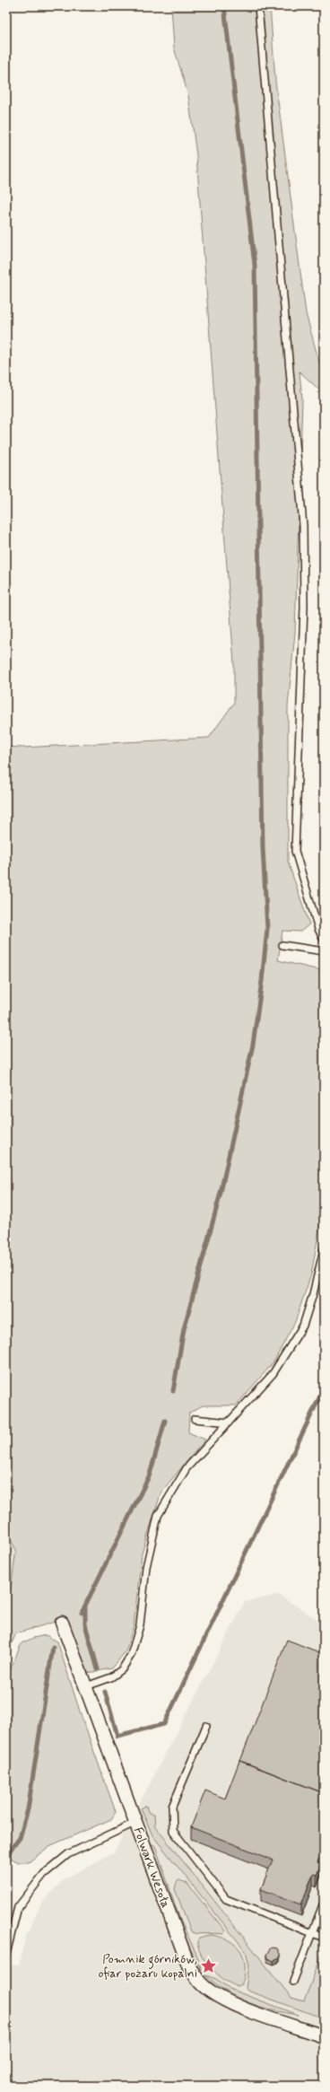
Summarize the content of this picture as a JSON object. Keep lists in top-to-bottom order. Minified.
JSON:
{"streets":{"street":["Folwark Wesoła"]},"places":{"place":["Pomnik górników, ofiar pożaru kopalni"]}}
